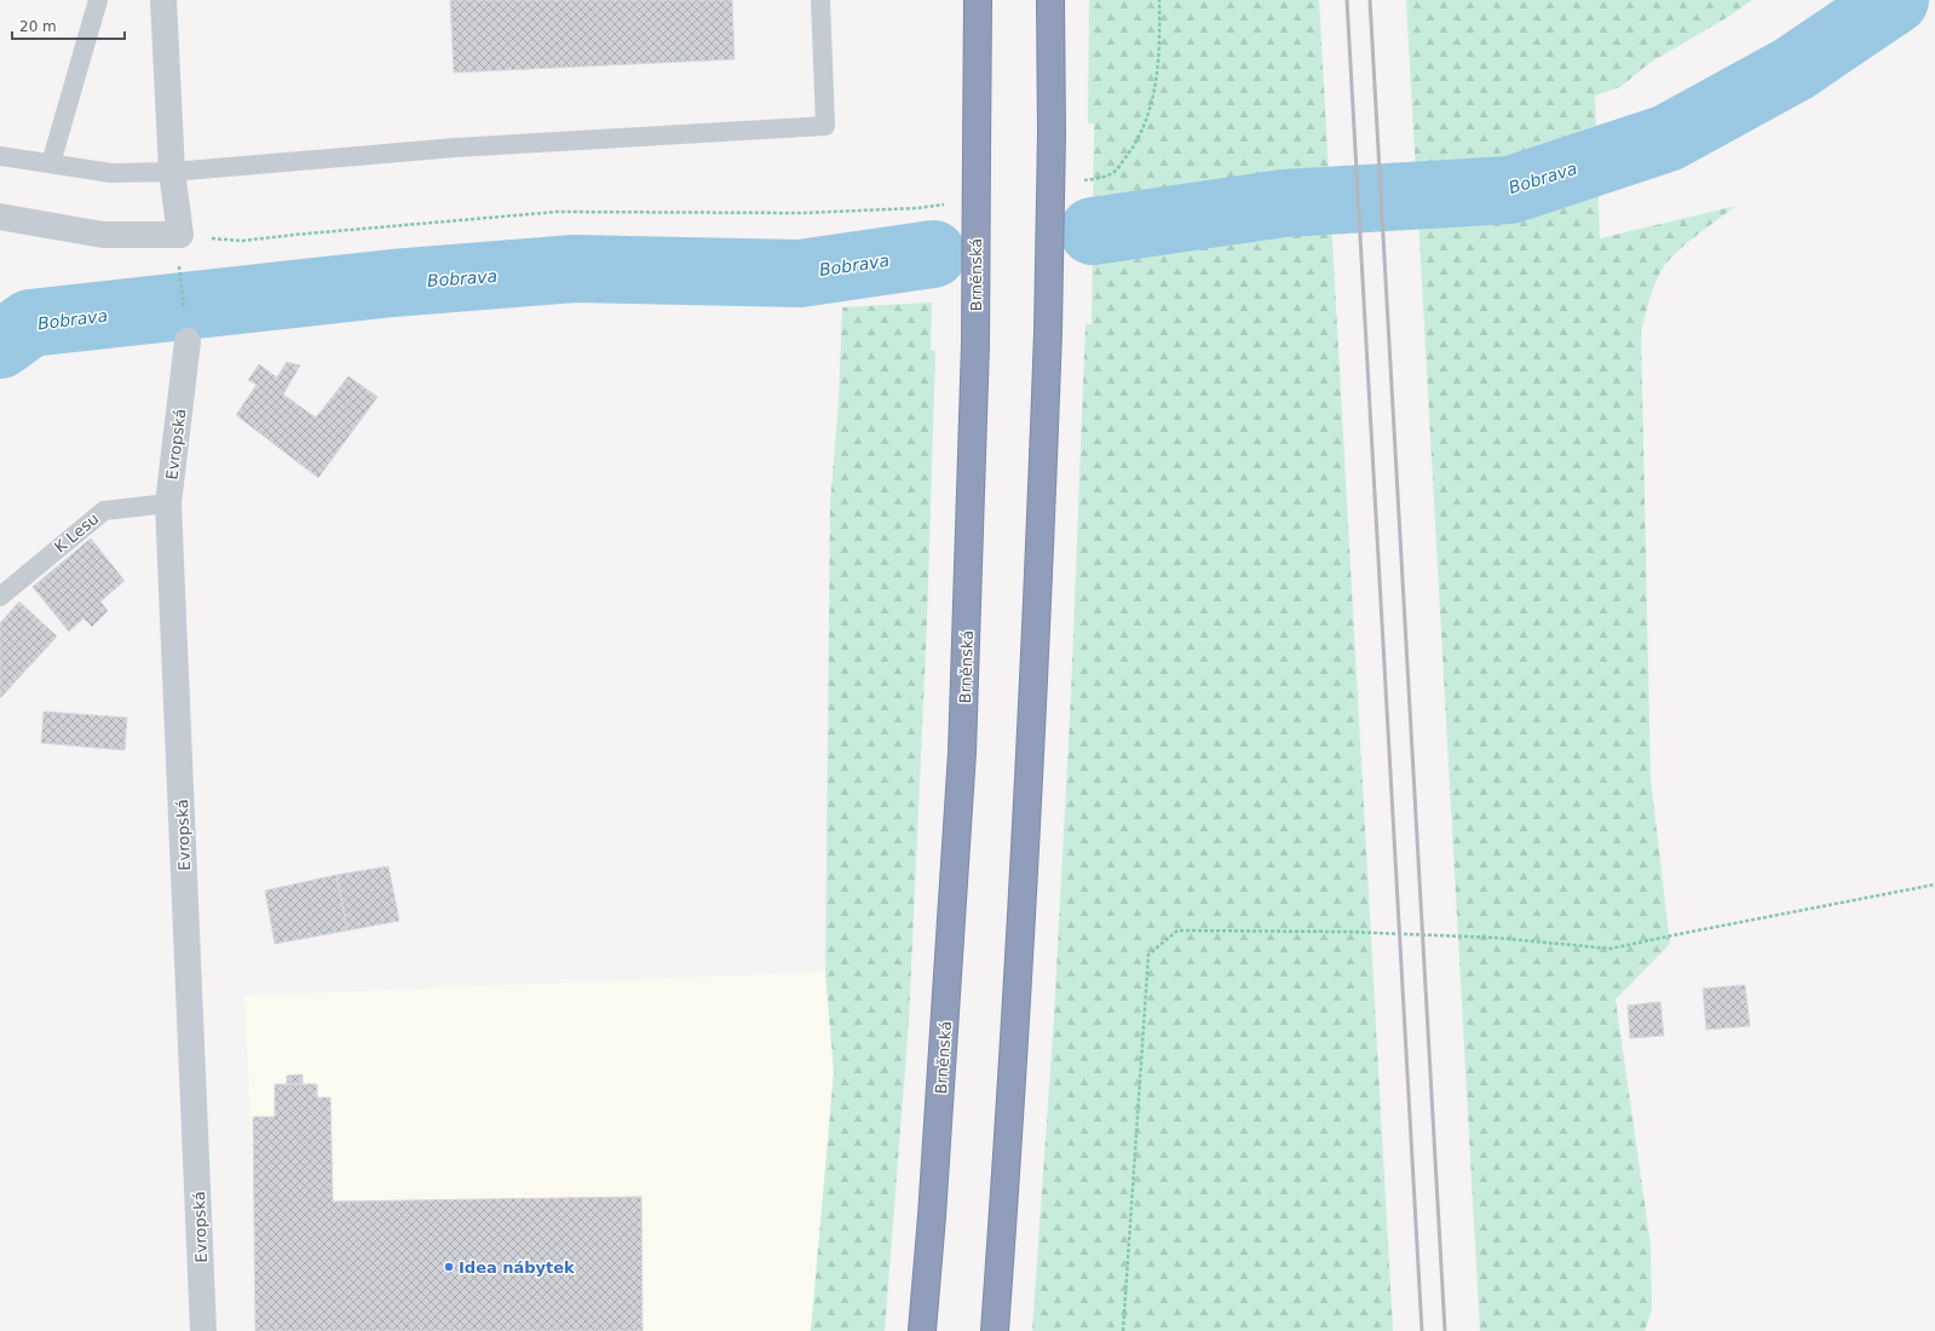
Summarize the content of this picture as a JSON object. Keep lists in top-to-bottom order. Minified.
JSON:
{"streets":{"highway":["Brněnská"],"street":["Evropská"],"lane":["K Lesu"]},"crossings":[["Evropská","K Lesu"]],"water":["Bobrava"],"places":["Idea nábytek"],"scale_bar":"20 m"}
